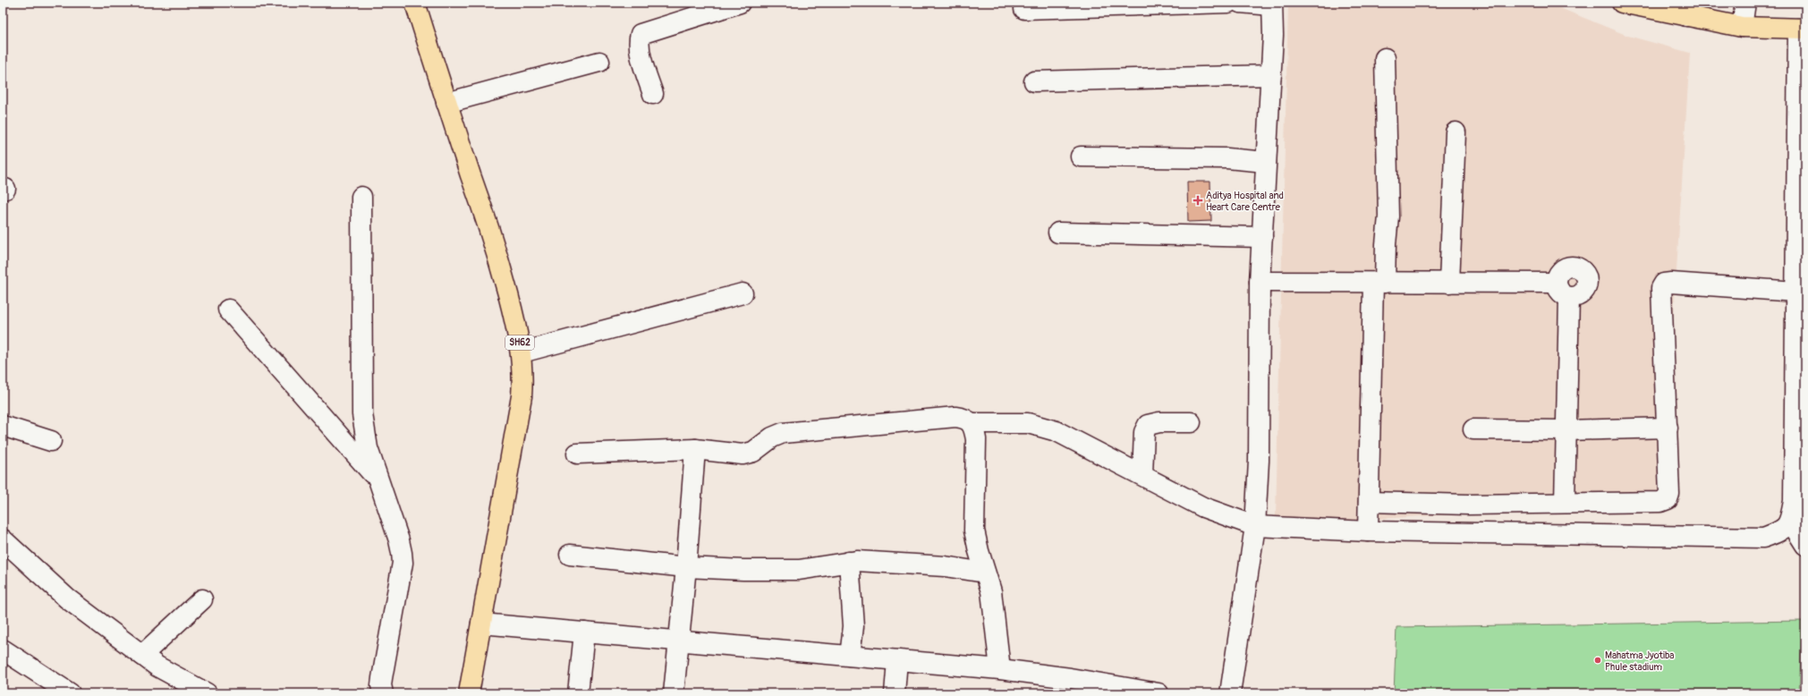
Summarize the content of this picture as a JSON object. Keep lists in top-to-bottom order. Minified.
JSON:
{"streets":{"main road":["SH62"]},"places":{"health":["Aditya Hospital and Heart Care Centre"],"other":["Mahatma Jyotiba Phule stadium"]}}
